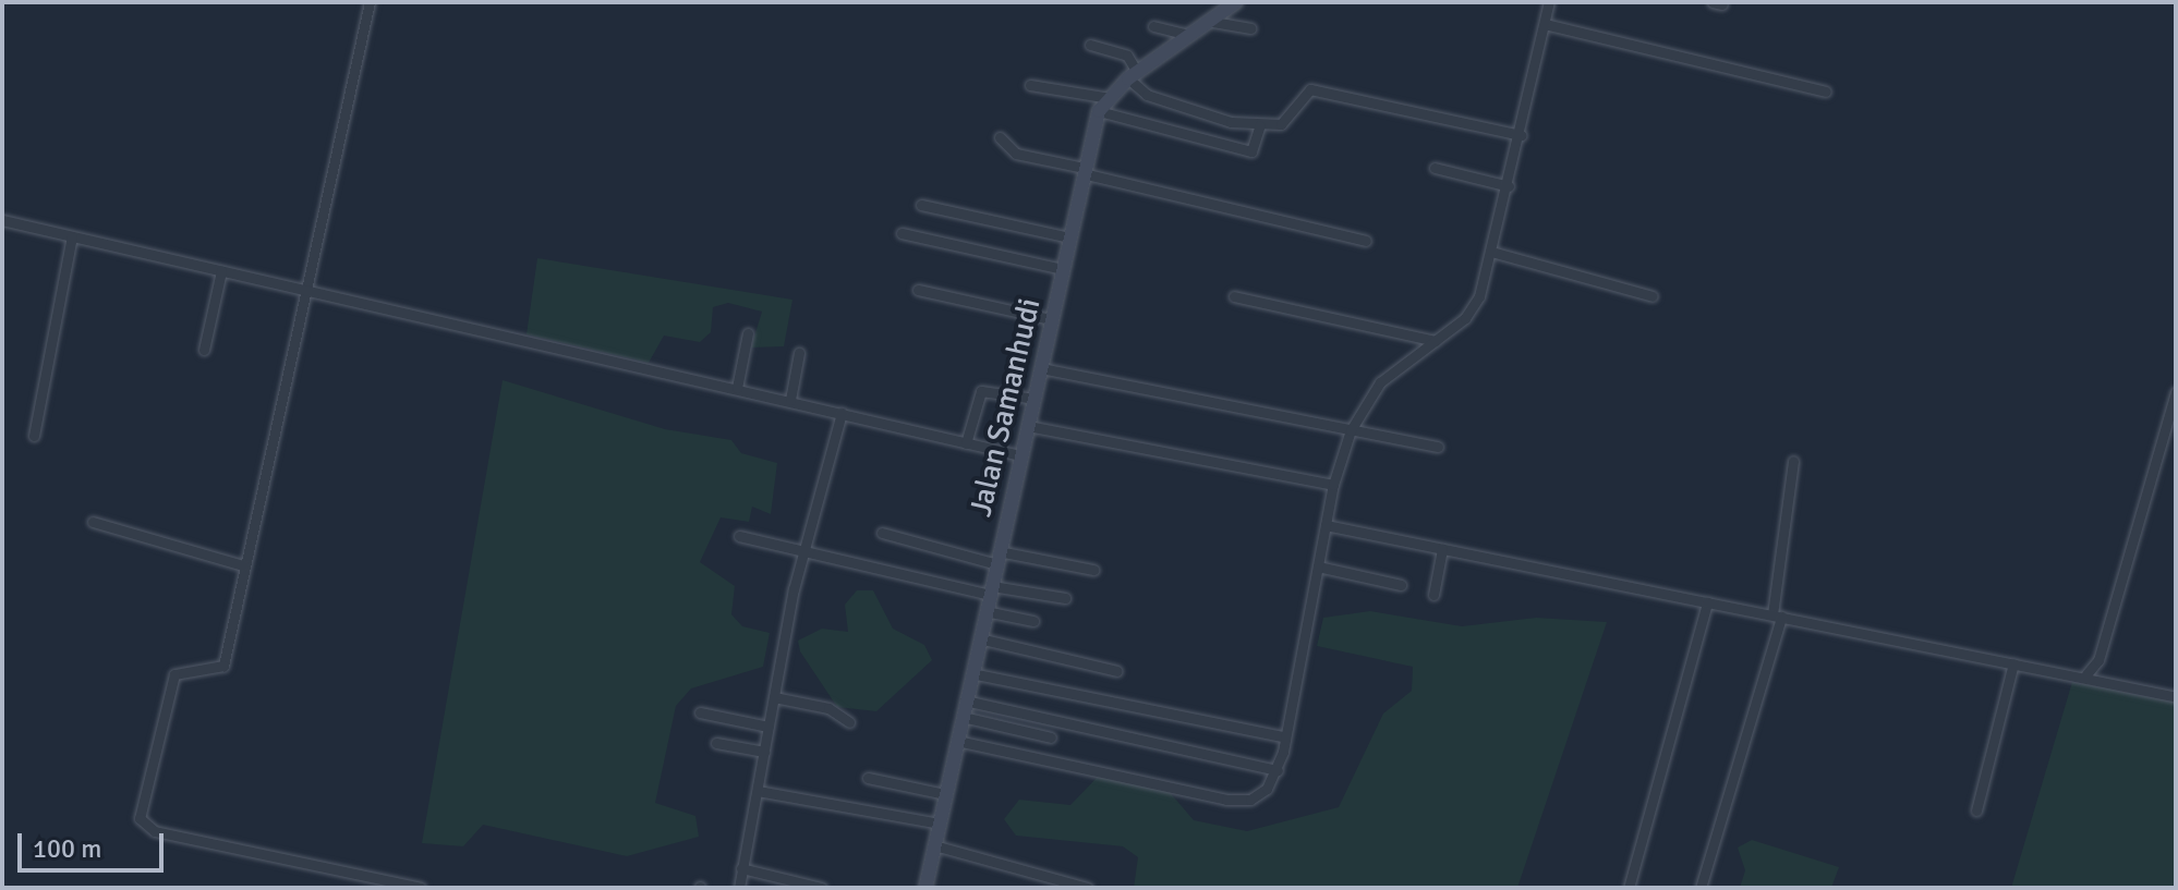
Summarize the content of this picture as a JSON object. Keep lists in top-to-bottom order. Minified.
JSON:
{"streets":{"street":["Jalan Samanhudi"]},"scale_bar":"100 m"}
